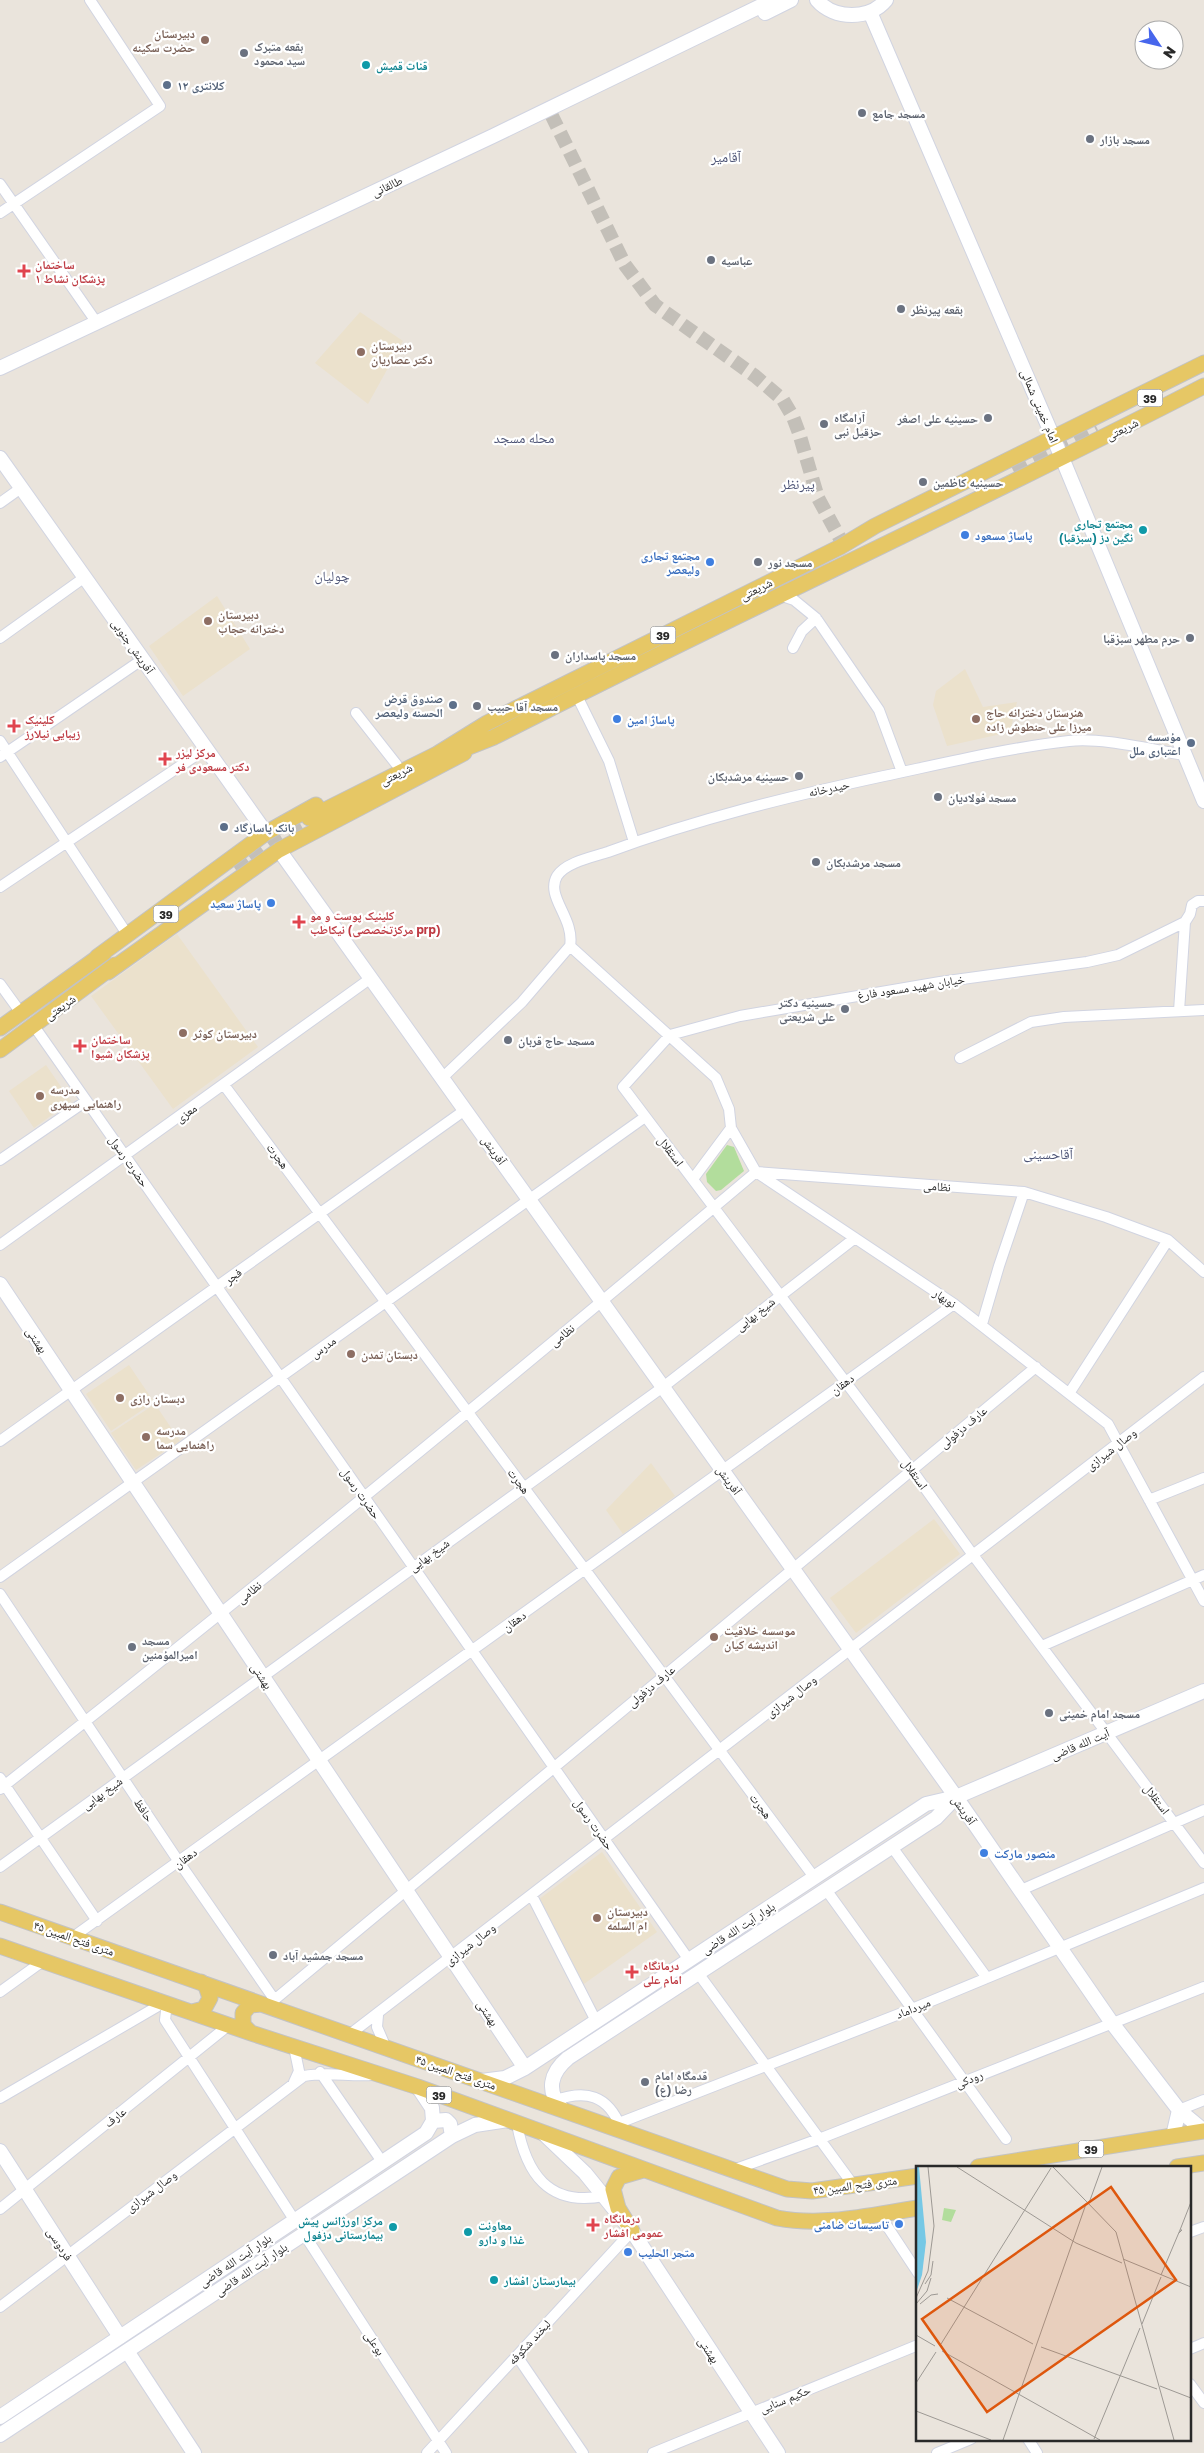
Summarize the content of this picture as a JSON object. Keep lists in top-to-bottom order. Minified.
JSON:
{"streets":{"main road":["طالقانی","39","امام خمینی شمالی","شریعتی","آفرینش جنوبی","آفرینش","بهشتی","آیت الله قاضی","بلوار آیت الله قاضی","۴۵ متری فتح المبین","فردوسی","بلوار آیت ‌الله قاضی","بلوار آیت‌ الله قاضی"],"street":["حیدرخانه","خیابان شهید مسعود فارغ","معزی","استقلال","هجرت","حضرت رسول","نظامی","فجر","نوبهار","شیخ بهایی","مدرس","دهقان","عارف دزفولی","وصال شیرازی","حافظ","میرداماد","رودکی","عارف","لبخند شکوفه","بوعلی","حکیم سنایی"]},"crossings":[["39","شریعتی"],["39","آفرینش"],["39","بهشتی"],["39","عارف"],["39","بلوار آیت‌ الله قاضی"],["امام خمینی شمالی","شریعتی"],["امام خمینی شمالی","حیدرخانه"],["شریعتی","حضرت رسول"],["خیابان شهید مسعود فارغ","استقلال"],["معزی","آفرینش"],["معزی","هجرت"],["معزی","حضرت رسول"],["آفرینش","نظامی"],["آفرینش","فجر"],["آفرینش","شیخ بهایی"],["آفرینش","مدرس"],["آفرینش","دهقان"],["آفرینش","عارف دزفولی"],["آفرینش","وصال شیرازی"],["آفرینش","آیت الله قاضی"],["آفرینش","بلوار آیت الله قاضی"],["آفرینش","میرداماد"],["آفرینش","رودکی"],["استقلال","نظامی"],["استقلال","شیخ بهایی"],["استقلال","مدرس"],["استقلال","دهقان"],["استقلال","عارف دزفولی"],["استقلال","وصال شیرازی"],["استقلال","آیت الله قاضی"],["هجرت","نظامی"],["هجرت","فجر"],["هجرت","شیخ بهایی"],["هجرت","مدرس"],["هجرت","دهقان"],["هجرت","عارف دزفولی"],["هجرت","وصال شیرازی"],["هجرت","بلوار آیت الله قاضی"],["حضرت رسول","نظامی"],["حضرت رسول","فجر"],["حضرت رسول","شیخ بهایی"],["حضرت رسول","مدرس"],["حضرت رسول","دهقان"],["حضرت رسول","عارف دزفولی"],["حضرت رسول","وصال شیرازی"],["حضرت رسول","بلوار آیت الله قاضی"],["نظامی","نوبهار"],["نظامی","بهشتی"],["نظامی","حافظ"],["فجر","بهشتی"],["نوبهار","شیخ بهایی"],["نوبهار","دهقان"],["نوبهار","عارف دزفولی"],["نوبهار","وصال شیرازی"],["شیخ بهایی","بهشتی"],["شیخ بهایی","حافظ"],["بهشتی","مدرس"],["بهشتی","دهقان"],["بهشتی","عارف دزفولی"],["بهشتی","وصال شیرازی"],["بهشتی","بلوار آیت الله قاضی"],["بهشتی","لبخند شکوفه"],["بهشتی","حکیم سنایی"],["دهقان","حافظ"],["دهقان","۴۵ متری فتح المبین"],["عارف دزفولی","حافظ"],["عارف دزفولی","۴۵ متری فتح المبین"],["وصال شیرازی","۴۵ متری فتح المبین"],["وصال شیرازی","فردوسی"],["آیت الله قاضی","بلوار آیت الله قاضی"],["حافظ","۴۵ متری فتح المبین"],["بلوار آیت الله قاضی","۴۵ متری فتح المبین"],["۴۵ متری فتح المبین","میرداماد"],["۴۵ متری فتح المبین","رودکی"],["عارف","فردوسی"],["فردوسی","بلوار آیت ‌الله قاضی"],["بلوار آیت‌ الله قاضی","بوعلی"],["لبخند شکوفه","بوعلی"]],"districts":["آقامیر","محله مسجد","پیرنظر","چولیان","آقاحسینی"],"places":{"other":["دبیرستان حضرت سکینه","بقعه متبرک سید محمود","قنات قمیش","کلانتری ۱۲","مسجد جامع","مسجد بازار","عباسیه","بقعه پیرنظر","دبیرستان دکتر عصاریان","حسینیه علی اصغر","آرامگاه حزقیل نبی","حسینیه کاظمین","مجتمع تجاری نگین دز (سبزقبا)","پاساژ مسعود","مجتمع تجاری ولیعصر","مسجد نور","دبیرستان دخترانه حجاب","حرم مطهر سبزقبا","مسجد پاسداران","صندوق قرض الحسنه ولیعصر","مسجد آقا حبیب","پاساژ امین","هنرستان دخترانه حاج میرزا علی حنطوش زاده","مؤسسه اعتباری ملل","حسینیه مرشدبکان","مسجد فولادیان","بانک پاسارگاد","مسجد مرشدبکان","پاساژ سعید","حسینیه دکتر علی شریعتی","دبیرستان کوثر","مسجد حاج قربان","مدرسه راهنمایی سپهری","دبستان تمدن","دبستان رازی","مدرسه راهنمایی سما","موسسه خلاقیت اندیشه کیان","مسجد امیرالمؤمنین","مسجد امام خمینی","منصور مارکت","دبیرستان ام السلمه","مسجد جمشید آباد","قدمگاه امام رضا (ع)","تاسیسات ضامنی","مرکز اورژانس پیش بیمارستانی دزفول","معاونت غذا و دارو","متجر الحلیب","بیمارستان افشار"],"health":["ساختمان پزشکان نشاط ۱","کلینیک زیبایی نیلارز","مرکز لیزر دکتر مسعودی فر","کلینیک پوست و مو نیکاطب (مرکزتخصصی prp)","ساختمان پزشکان شیوا","درمانگاه امام علی","درمانگاه عمومی افشار"]},"north":"bottom right"}
